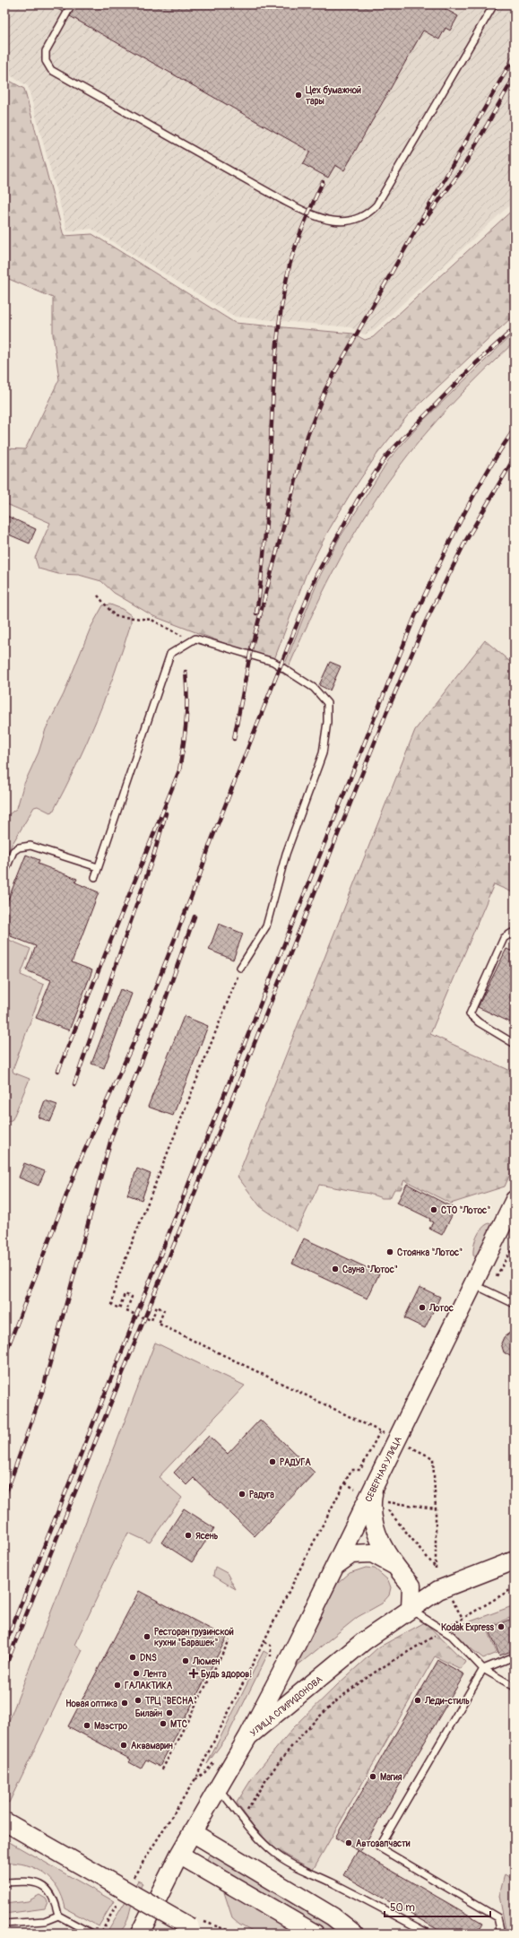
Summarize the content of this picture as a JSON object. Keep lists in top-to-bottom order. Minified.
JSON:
{"streets":{"street":["СЕВЕРНАЯ УЛИЦА","УЛИЦА СПИРИДОНОВА"]},"crossings":[["СЕВЕРНАЯ УЛИЦА","УЛИЦА СПИРИДОНОВА"]],"places":{"other":["Цех бумажной тары","СТО \"Лотос\"","Стоянка \"Лотос\"","Сауна \"Лотос\"","Лотос","РАДУГА","Радуга","Ясень","Kodak Express","Ресторан грузинской кухни \"Барашек\"","DNS","Люмен","Лента","ГАЛАКТИКА","ТРЦ \"ВЕСНА\"","Леди-стиль","Новая оптика","Билайн","МТС","Маэстро","Аквамарин","Магия","Автозапчасти"],"health":["Будь здоров!"]},"scale_bar":"50 m"}
